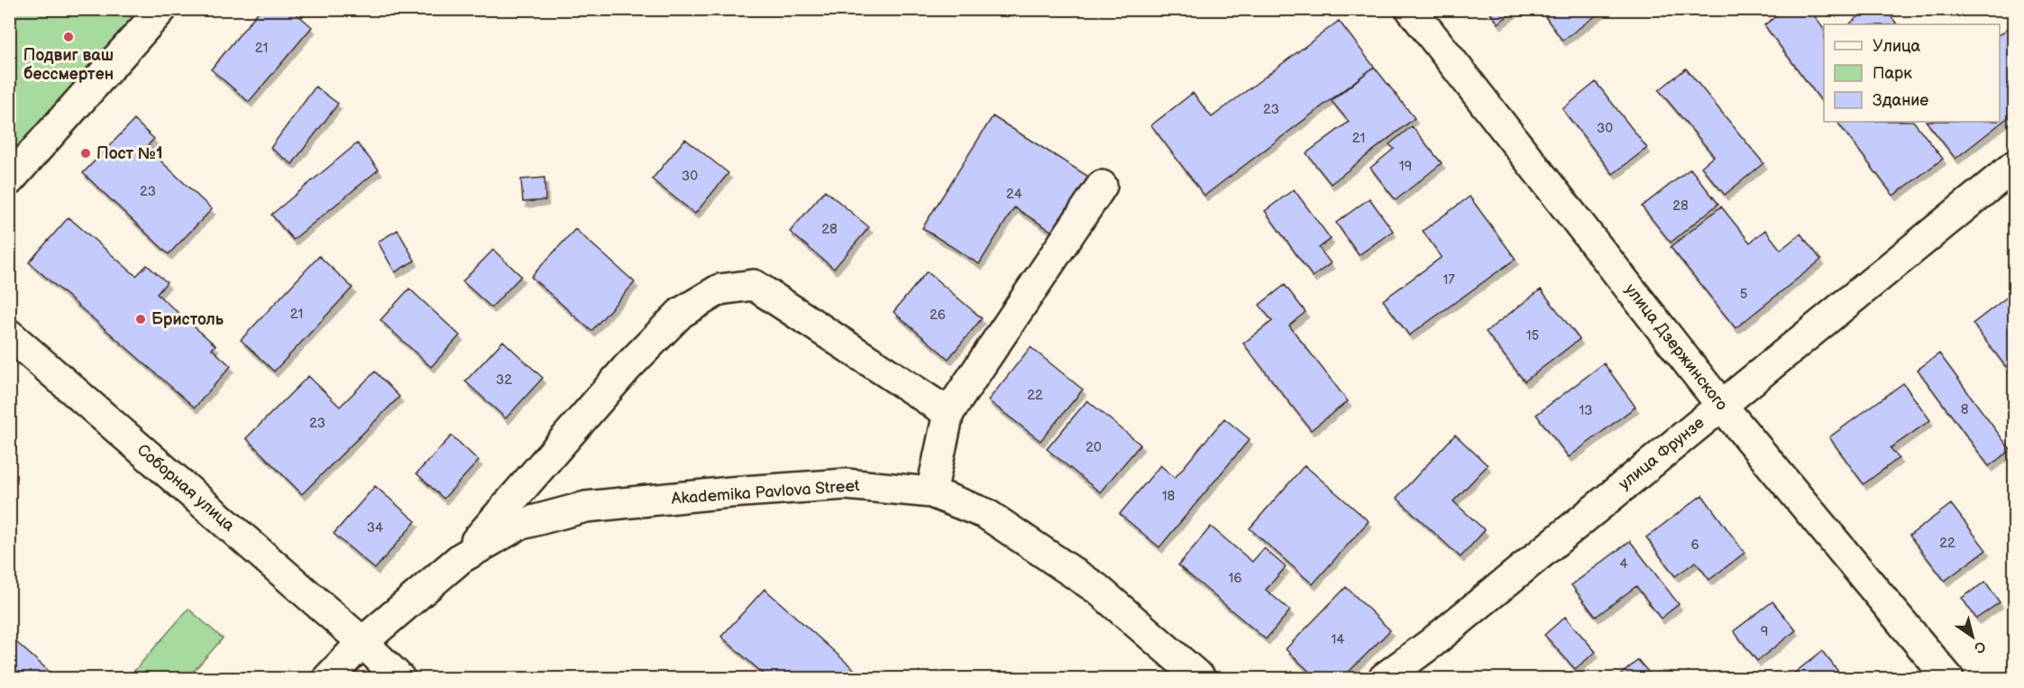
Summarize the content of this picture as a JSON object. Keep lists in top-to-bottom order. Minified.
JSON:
{"streets":{"street":["улица Дзержинского","улица Фрунзе","Соборная улица","Akademika Pavlova Street"]},"crossings":[["улица Дзержинского","улица Фрунзе"],["Соборная улица","Akademika Pavlova Street"]],"places":["Подвиг ваш бессмертен","Пост №1","Бристоль"],"house_numbers":["21","23","30","21","19","30","23","24","28","28","17","5","21","26","15","32","22","8","13","23","20","18","34","22","6","4","16","9","14"],"legend":["Улица","Парк","Здание"],"north":"bottom right"}
